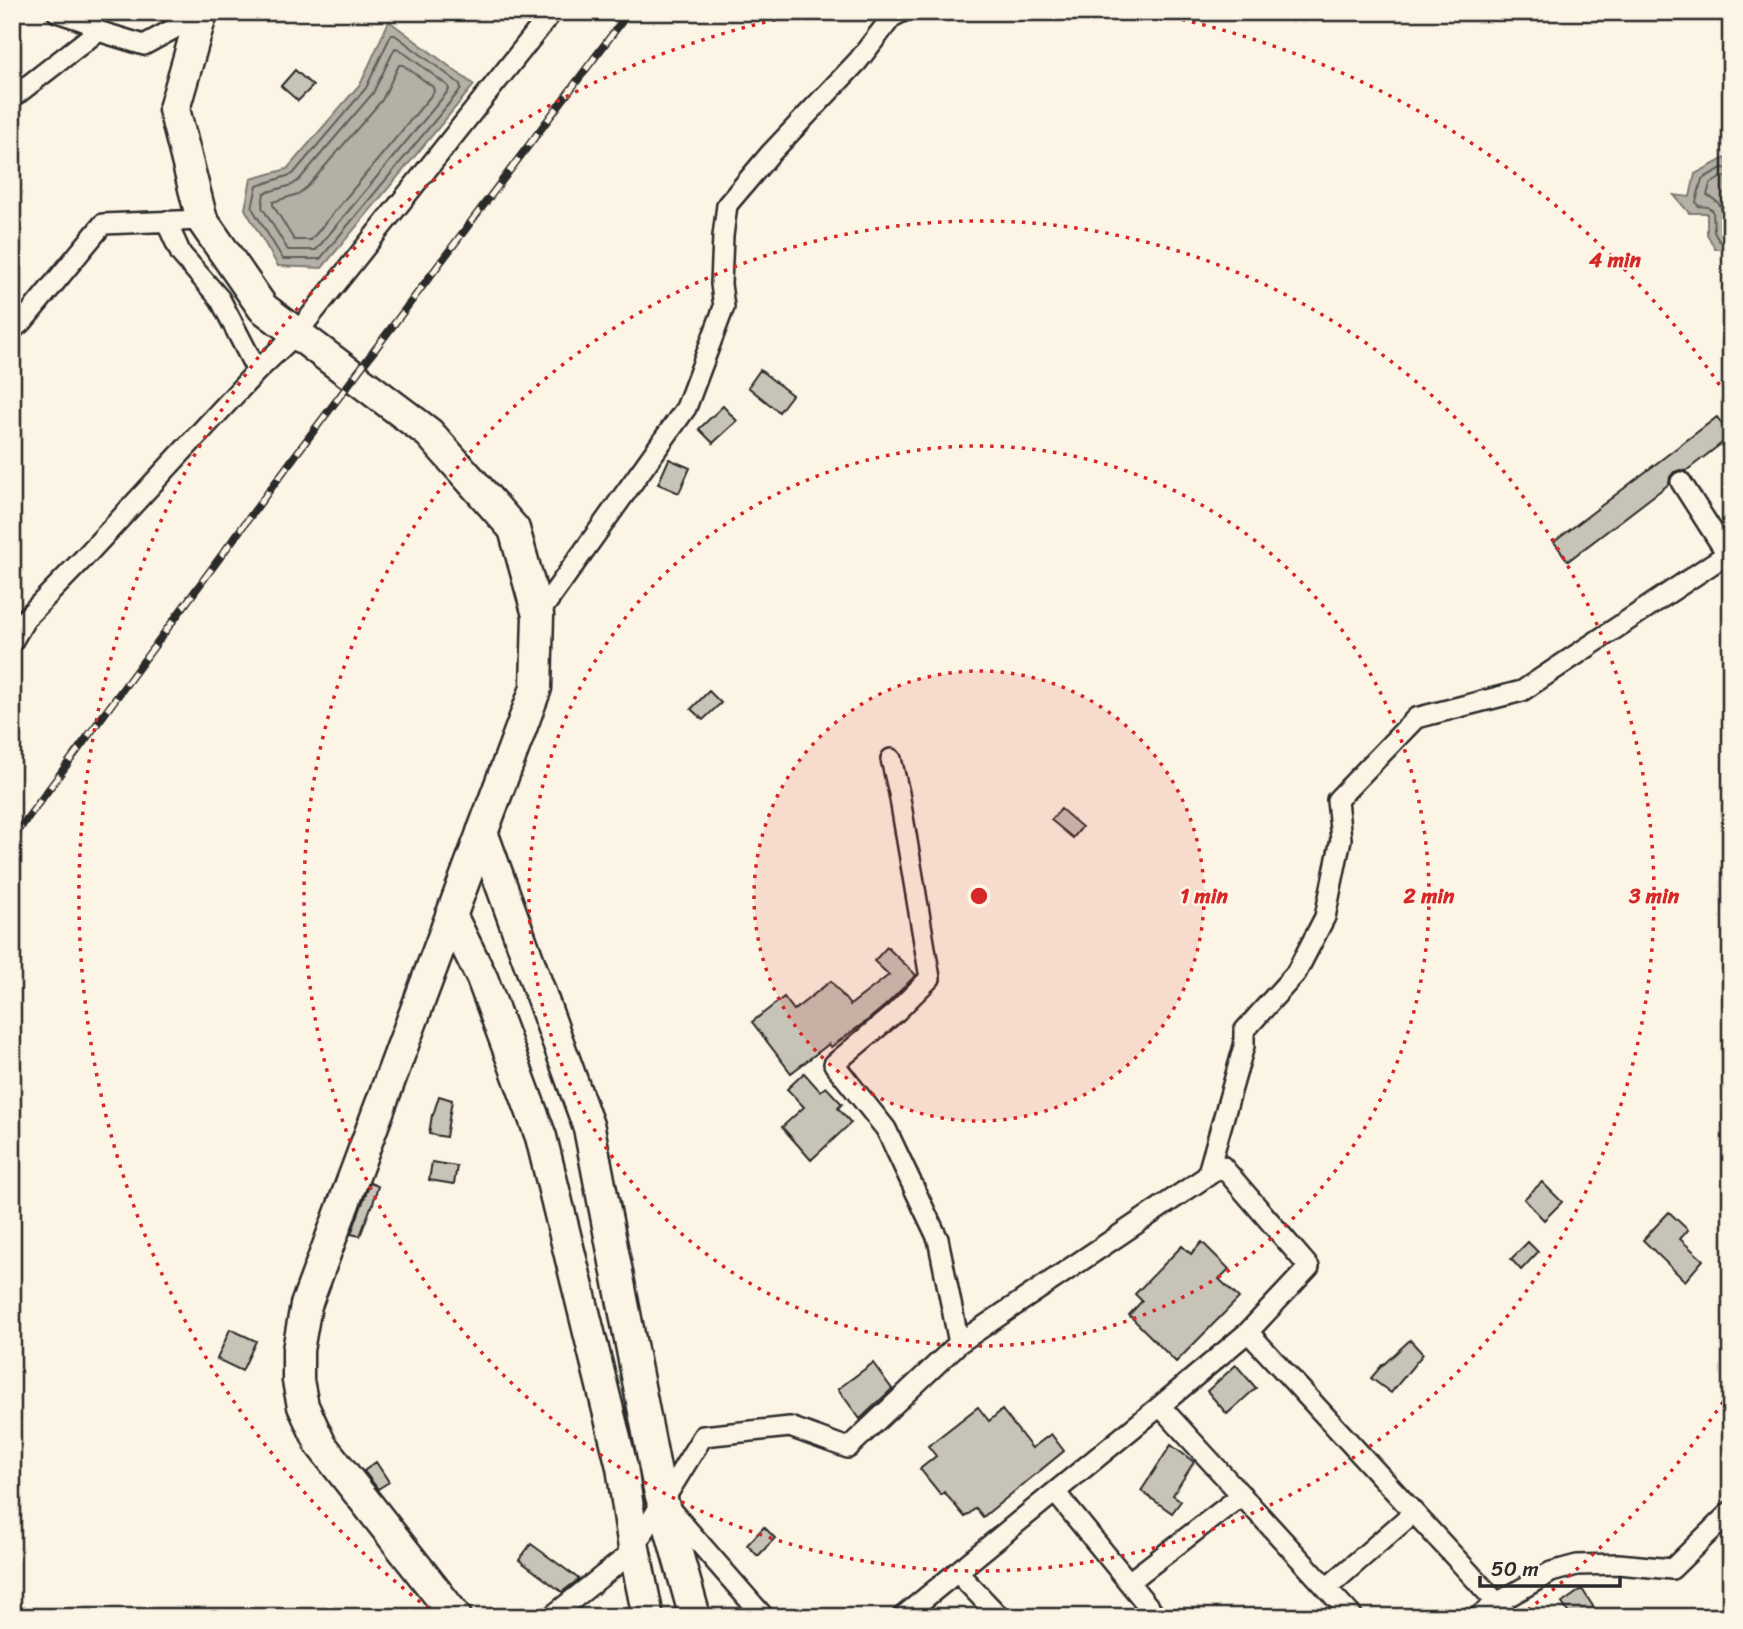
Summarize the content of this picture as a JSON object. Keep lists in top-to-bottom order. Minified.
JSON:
{"scale_bar":"50 m","rings":["4 min","1 min","2 min","3 min"]}
